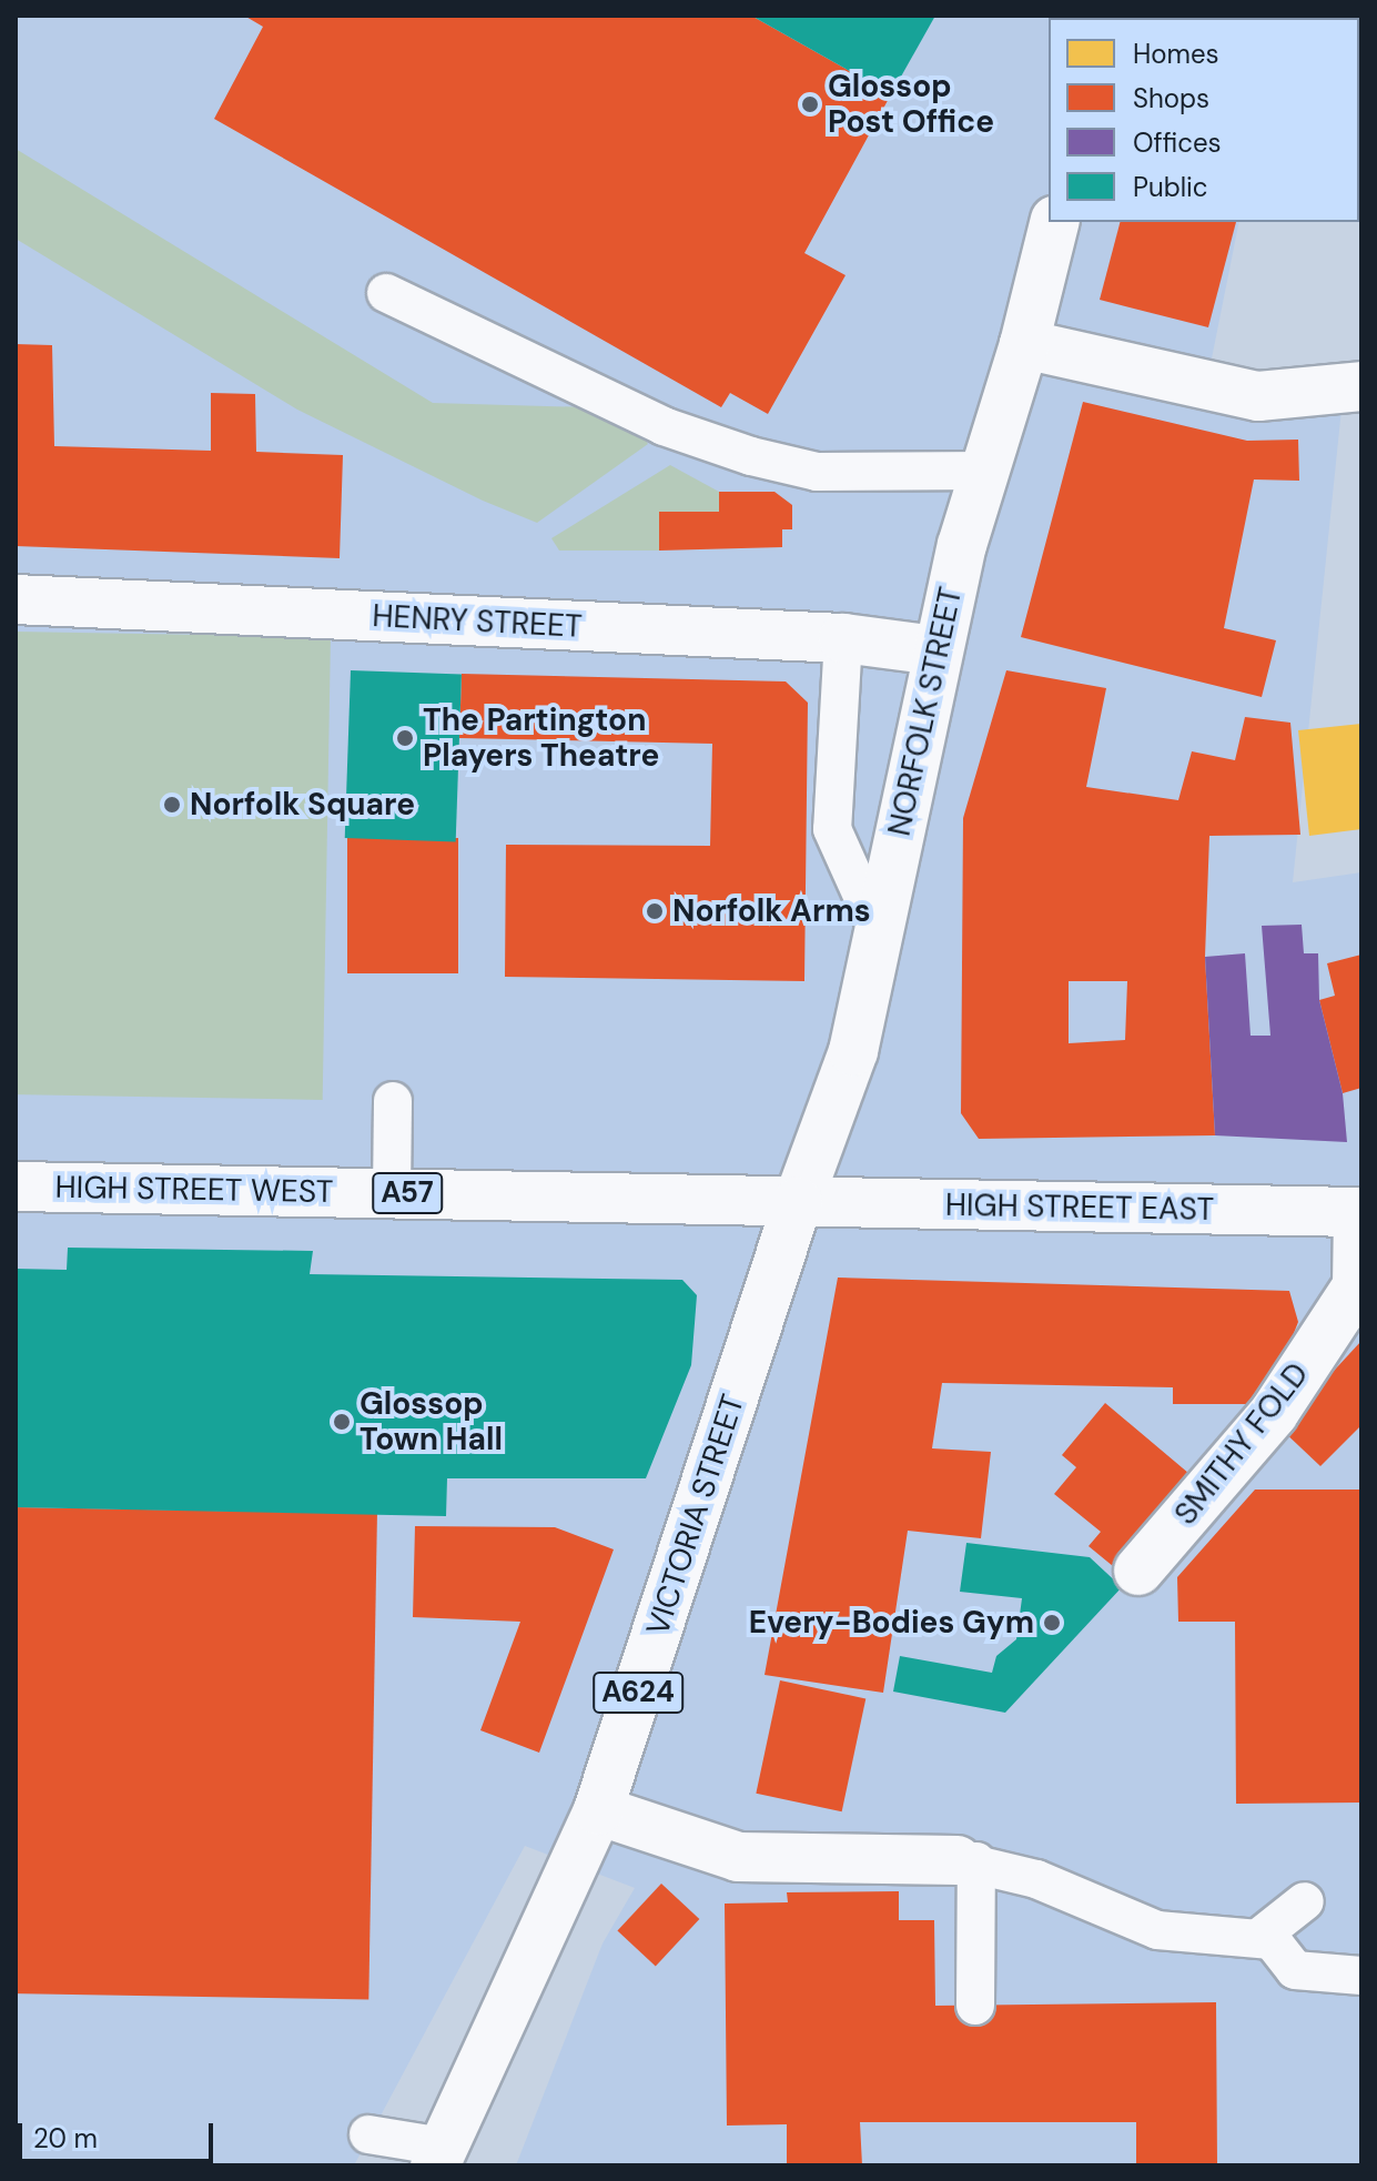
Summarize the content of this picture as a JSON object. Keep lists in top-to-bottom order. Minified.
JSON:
{"streets":{"main road":["HENRY STREET","NORFOLK STREET","HIGH STREET WEST","A57","HIGH STREET EAST","SMITHY FOLD","VICTORIA STREET","A624"]},"crossings":[["HENRY STREET","NORFOLK STREET"],["NORFOLK STREET","HIGH STREET WEST"],["NORFOLK STREET","HIGH STREET EAST"],["NORFOLK STREET","VICTORIA STREET"],["HIGH STREET WEST","HIGH STREET EAST"],["HIGH STREET WEST","VICTORIA STREET"],["HIGH STREET EAST","SMITHY FOLD"],["HIGH STREET EAST","VICTORIA STREET"]],"places":["Glossop Post Office","The Partington Players Theatre","Norfolk Square","Norfolk Arms","Glossop Town Hall","Every-Bodies Gym"],"legend":["Homes","Shops","Offices","Public"],"scale_bar":"20 m"}
